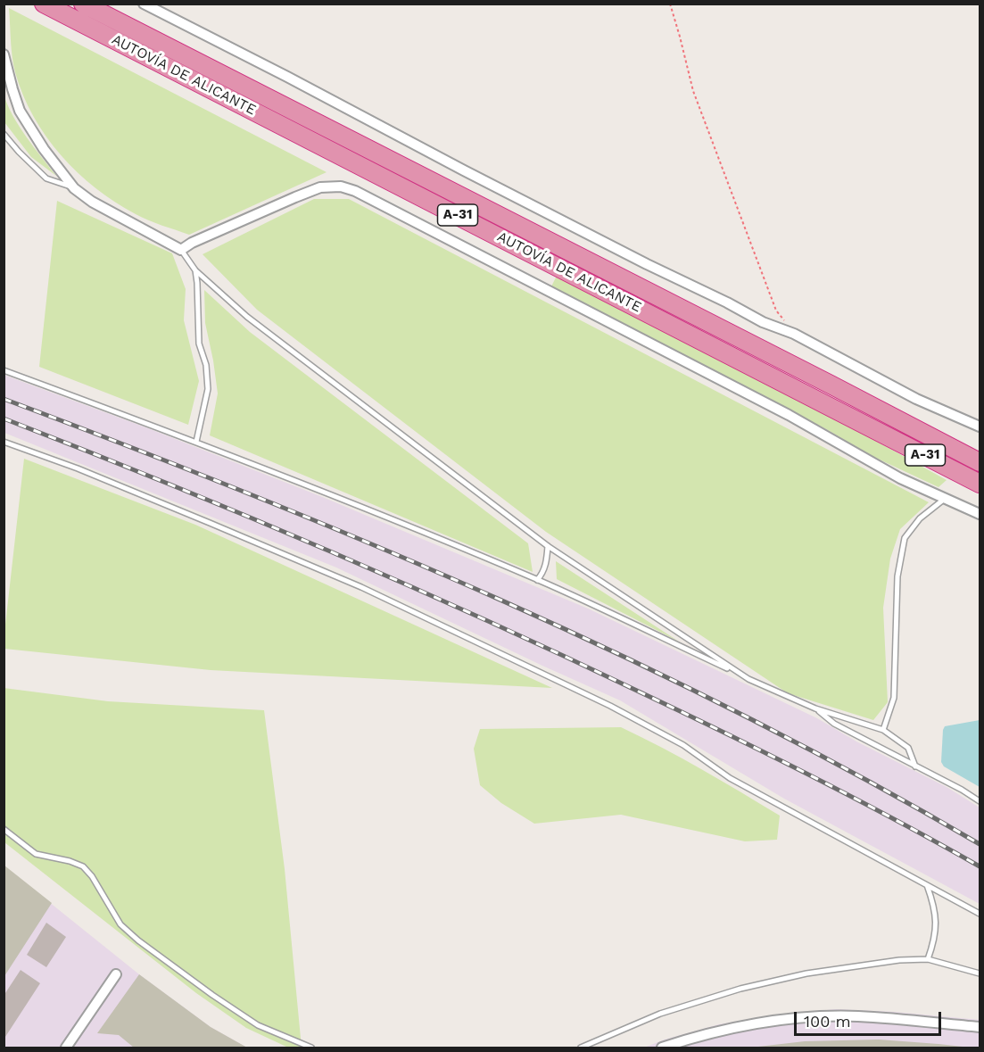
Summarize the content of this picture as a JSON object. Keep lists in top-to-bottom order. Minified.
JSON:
{"streets":{"highway":["AUTOVÍA DE ALICANTE","A-31"]},"scale_bar":"100 m"}
